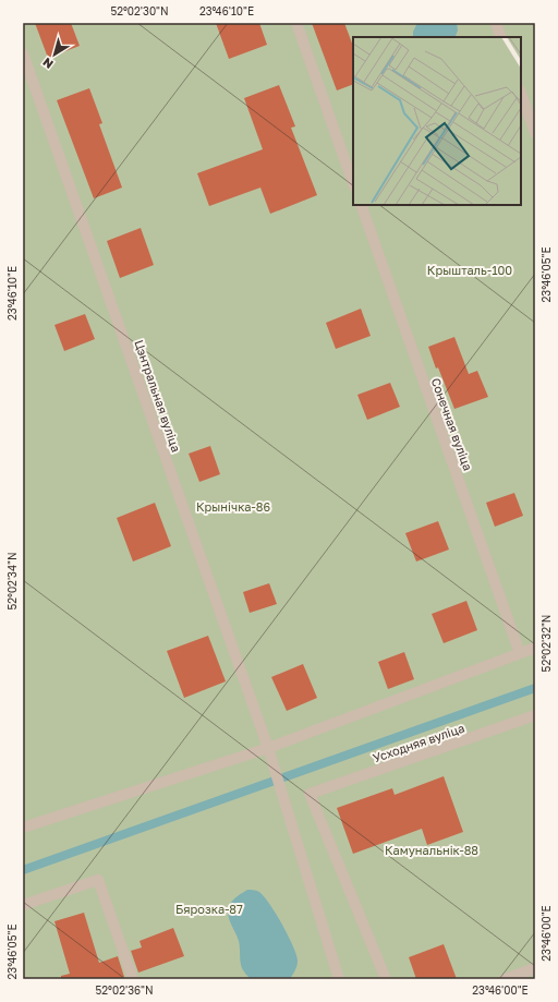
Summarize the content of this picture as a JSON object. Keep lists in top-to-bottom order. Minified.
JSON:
{"streets":{"lane":["Цэнтральная вуліца","Сонечная вуліца","Усходняя вуліца"]},"parks":["Крышталь-100","Крынічка-86","Камунальнік-88","Бярозка-87"],"north":"bottom left","coordinates":["52°02'30\"N","23°46'10\"E","23°46'05\"E","52°02'34\"N","52°02'32\"N","23°46'00\"E","52°02'36\"N"]}
